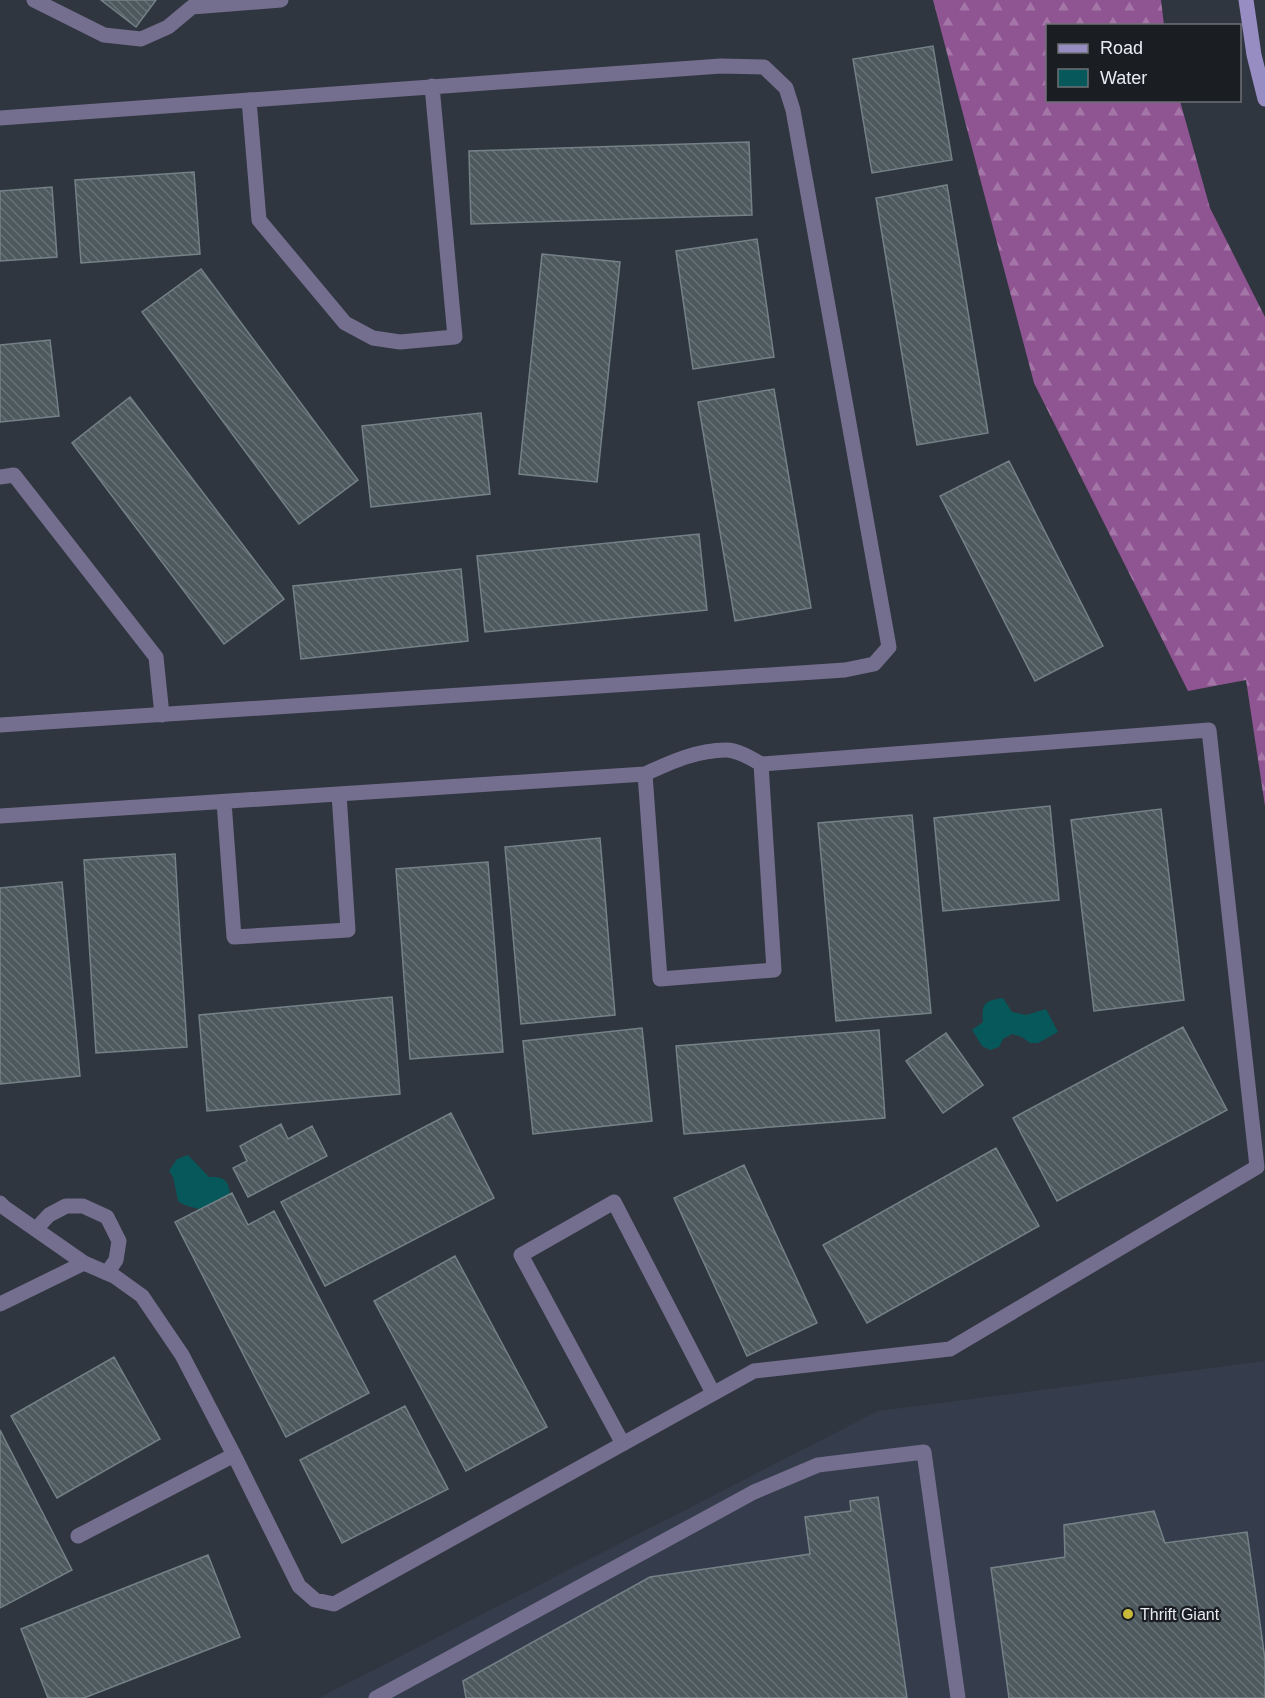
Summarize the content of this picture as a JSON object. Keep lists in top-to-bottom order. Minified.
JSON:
{"places":["Thrift Giant"],"legend":["Road","Water"]}
